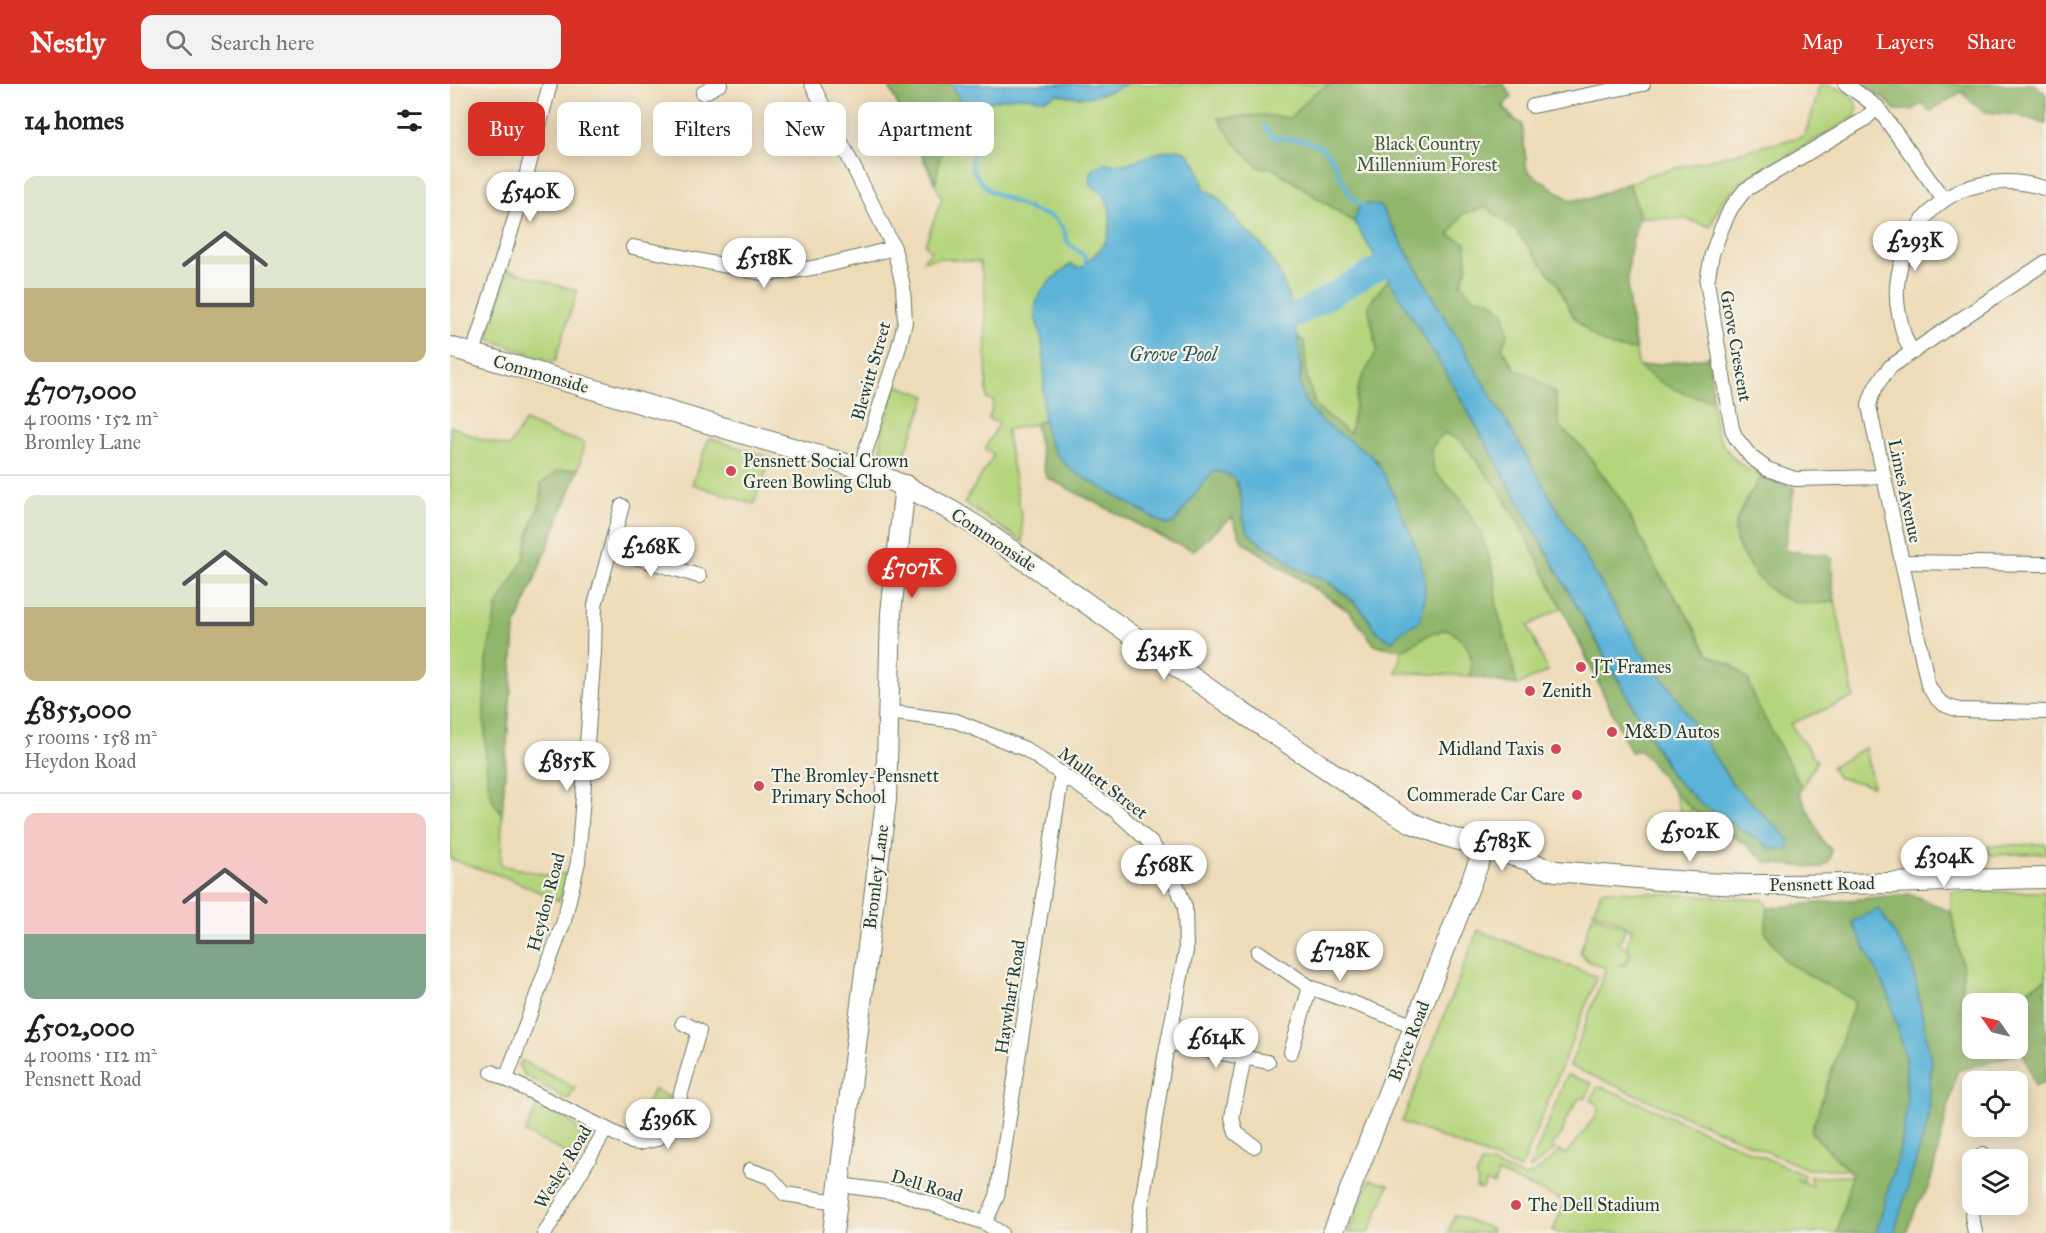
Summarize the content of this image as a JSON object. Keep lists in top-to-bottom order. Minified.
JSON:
{"streets":{"main road":["Commonside","Bromley Lane","Pensnett Road","Bryce Road"],"street":["Grove Crescent","Blewitt Street","Limes Avenue","Mullett Street","Heydon Road","Haywharf Road","Wesley Road","Dell Road"]},"crossings":[["Grove Crescent","Limes Avenue"],["Blewitt Street","Commonside"],["Commonside","Bromley Lane"],["Commonside","Pensnett Road"],["Commonside","Bryce Road"],["Mullett Street","Bromley Lane"],["Mullett Street","Haywharf Road"],["Bromley Lane","Dell Road"],["Pensnett Road","Bryce Road"],["Haywharf Road","Dell Road"]],"water":["Grove Pool"],"parks":["Black Country Millennium Forest"],"places":["Pensnett Social Crown Green Bowling Club","JT Frames","Zenith","M&D Autos","Midland Taxis","The Bromley-Pensnett Primary School","Commerade Car Care","The Dell Stadium"],"north":"top left","page":{"header":"Nestly","search":"Search here","nav":["Map","Layers","Share"],"heading":"14 homes","chip":["Buy","Rent","Filters","New","Apartment"],"list":[{"name":"£707,000","note":"4 rooms · 152 m² · Bromley Lane"},{"name":"£855,000","note":"5 rooms · 158 m² · Heydon Road"},{"name":"£502,000","note":"4 rooms · 112 m² · Pensnett Road"}],"price":["£540K","£293K","£518K","£268K","£707K","£345K","£855K","£502K","£783K","£304K","£568K","£728K","£614K","£396K"]}}
